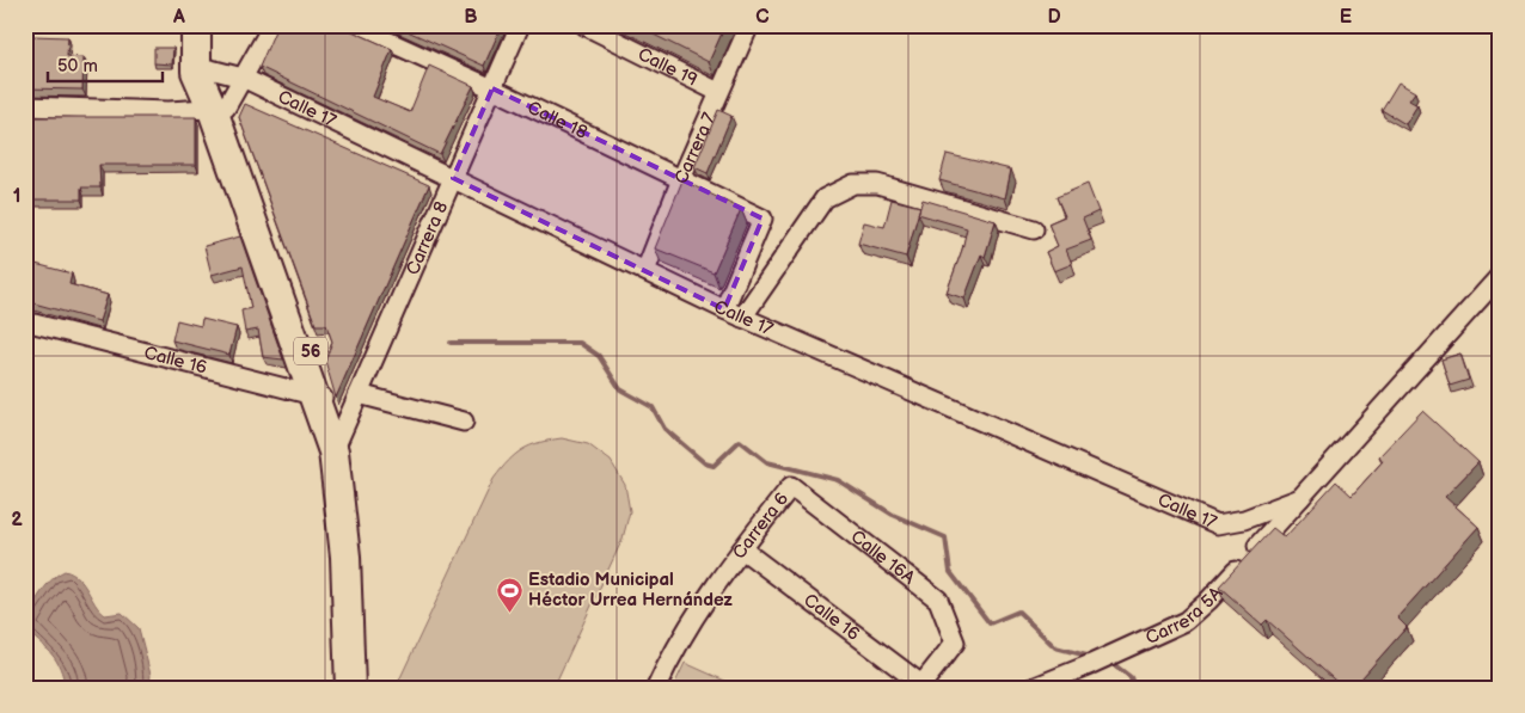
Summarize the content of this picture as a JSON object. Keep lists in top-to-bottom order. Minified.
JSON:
{"streets":{"main road":["56"],"street":["Calle 19","Calle 17","Calle 18","Carrera 7","Carrera 8","Calle 16","Carrera 6","Calle 16A","Carrera 5A"]},"crossings":[["Calle 19","Carrera 7"],["Calle 17","Calle 18"],["Calle 17","Carrera 7"],["Calle 17","Carrera 8"],["Calle 17","56"],["Calle 17","Carrera 5A"],["Calle 18","Carrera 7"],["Calle 18","Carrera 8"],["Carrera 8","56"],["56","Calle 16"],["Calle 16","Carrera 6"],["Calle 16","Calle 16A"],["Carrera 6","Calle 16A"]],"places":{"sports":["Estadio Municipal Héctor Urrea Hernández"]},"scale_bar":"50 m","grid":{"columns":["A","B","C","D","E"],"rows":["1","2"]}}
